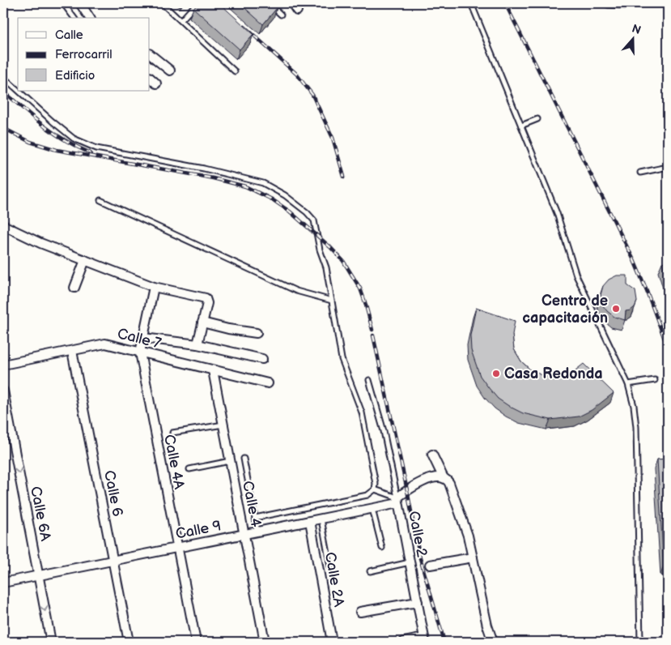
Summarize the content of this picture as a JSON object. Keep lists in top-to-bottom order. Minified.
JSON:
{"streets":{"street":["Calle 7","Calle 4A","Calle 6","Calle 4","Calle 6A","Calle 9","Calle 2","Calle 2A"]},"crossings":[["Calle 7","Calle 4A"],["Calle 7","Calle 6"],["Calle 7","Calle 4"],["Calle 4A","Calle 9"],["Calle 6","Calle 9"],["Calle 4","Calle 9"],["Calle 6A","Calle 9"],["Calle 9","Calle 2"],["Calle 9","Calle 2A"]],"one_way":["Calle 6A"],"places":["Centro de capacitación","Casa Redonda"],"legend":["Calle","Ferrocarril","Edificio"],"north":"top"}
